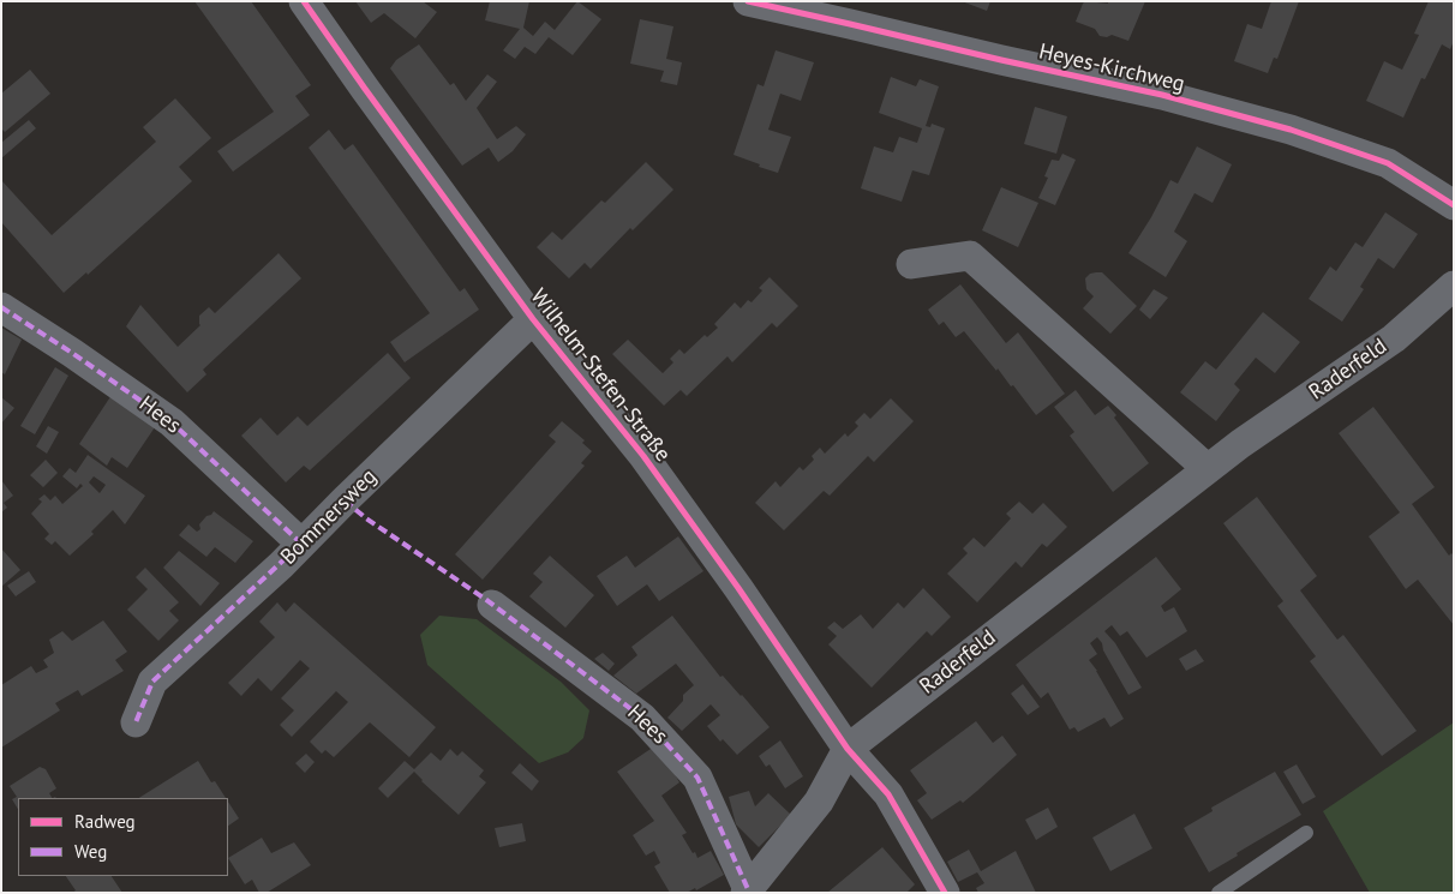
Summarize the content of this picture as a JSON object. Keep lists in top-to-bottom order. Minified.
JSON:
{"streets":{"street":["Heyes-Kirchweg","Raderfeld","Wilhelm-Stefen-Straße","Hees","Bommersweg"]},"crossings":[["Raderfeld","Wilhelm-Stefen-Straße"],["Raderfeld","Hees"],["Wilhelm-Stefen-Straße","Bommersweg"],["Hees","Bommersweg"]],"legend":["Radweg","Weg"]}
